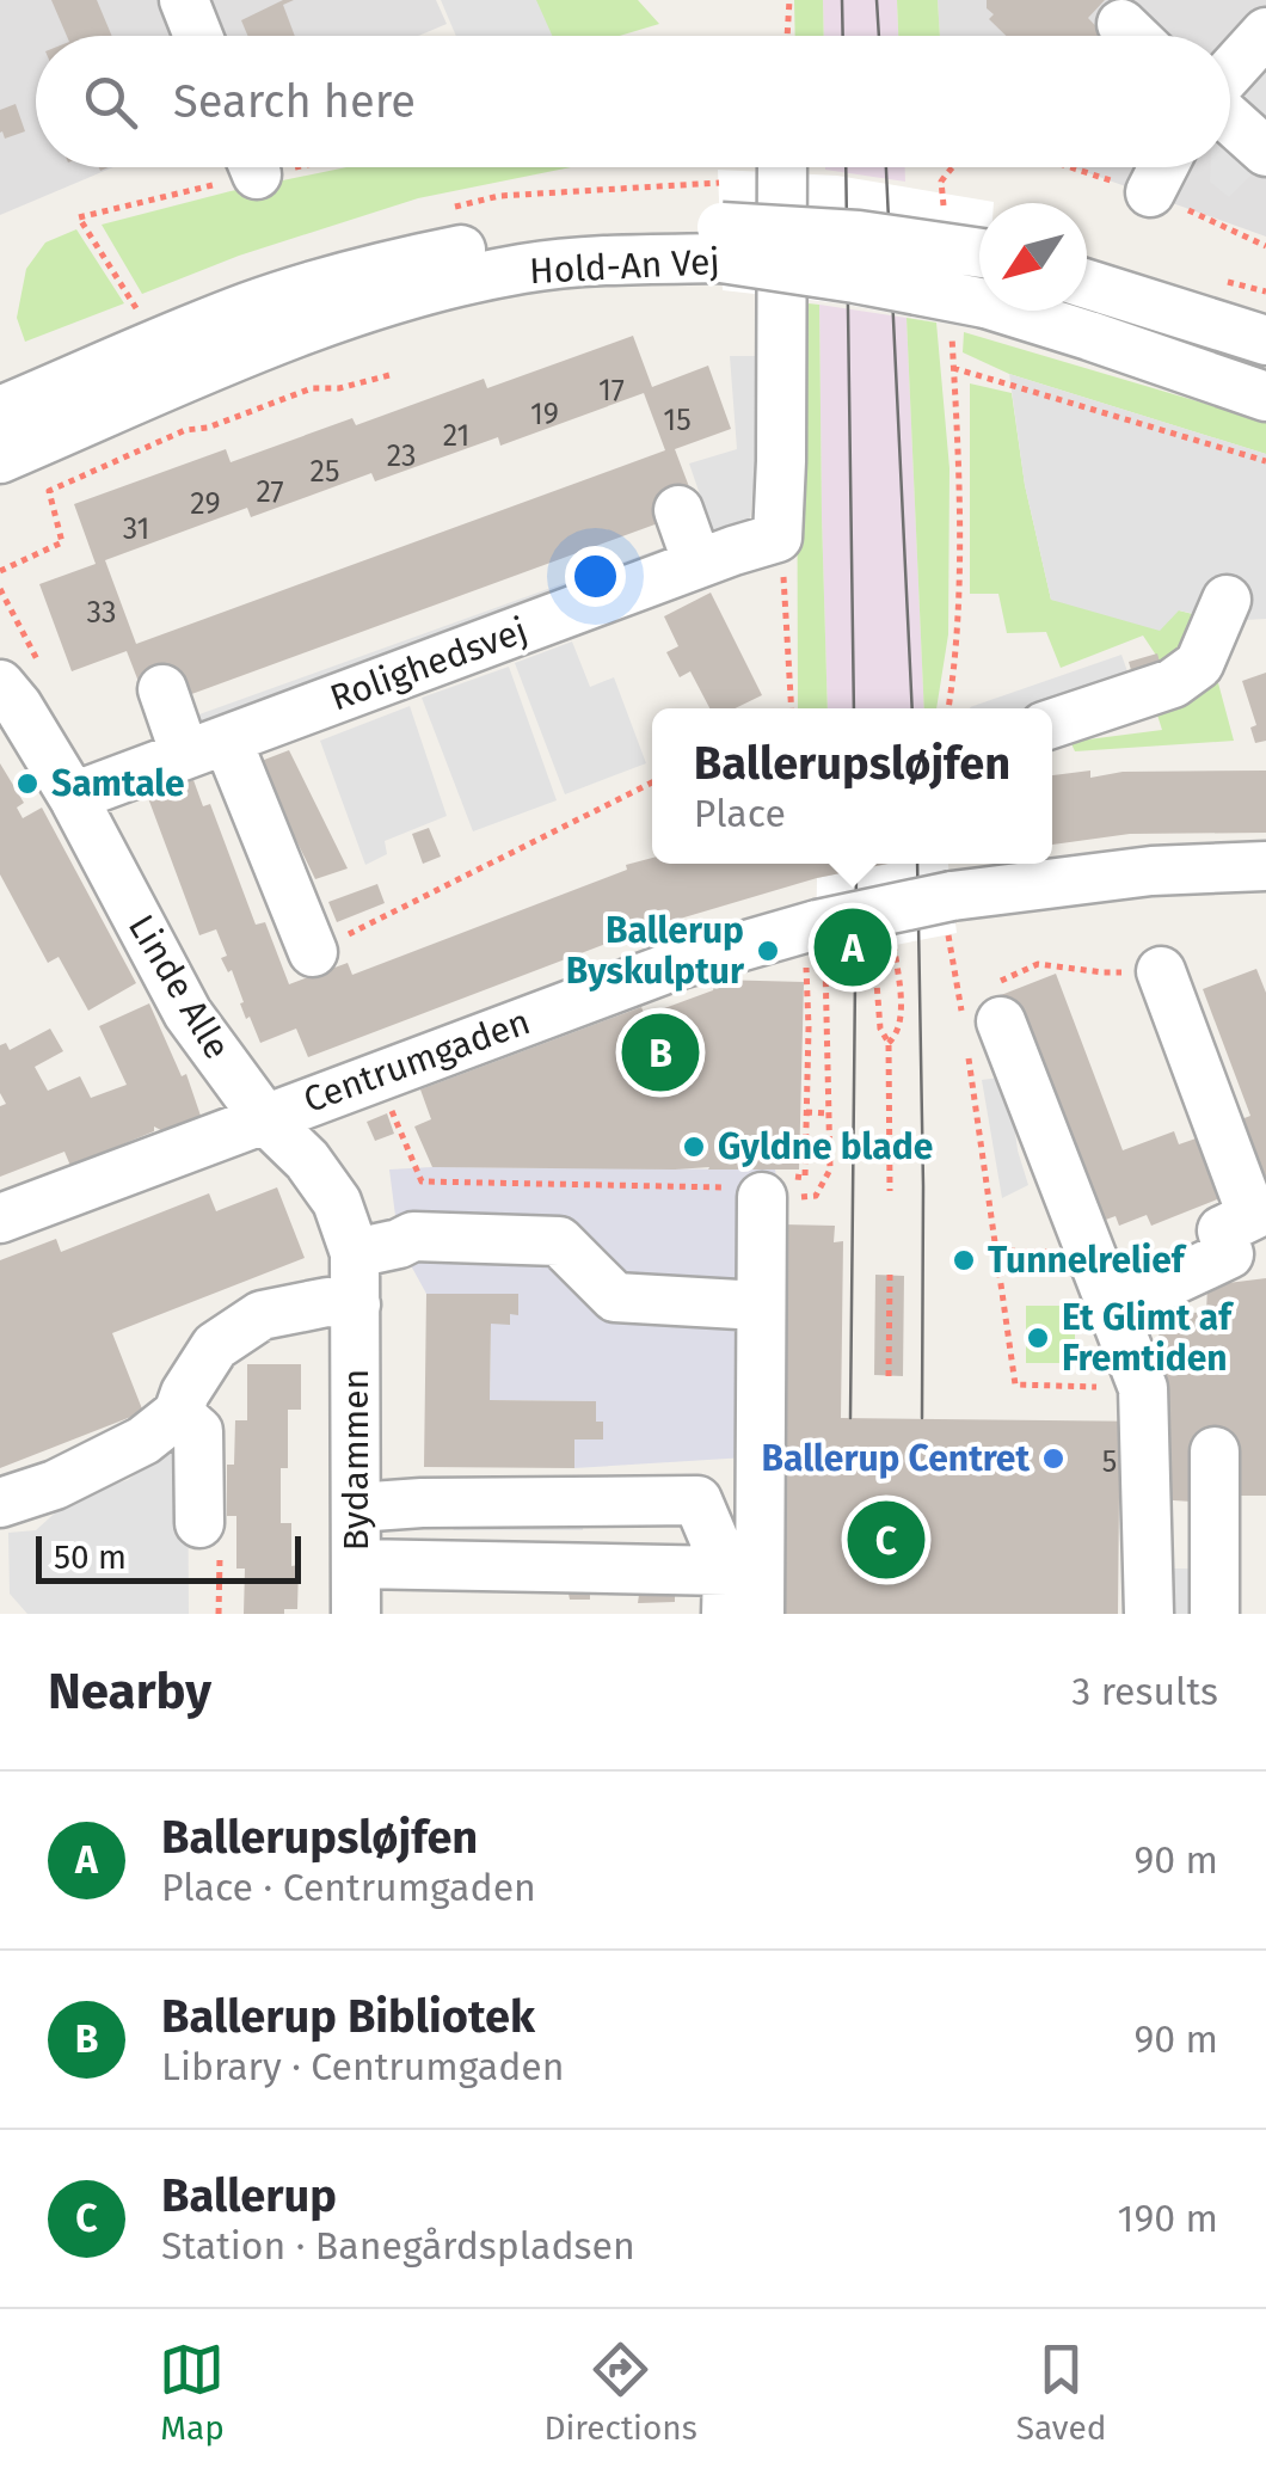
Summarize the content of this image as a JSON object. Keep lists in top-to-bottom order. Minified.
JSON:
{"streets":{"street":["Hold-An Vej","Rolighedsvej","Linde Alle","Centrumgaden","Bydammen"]},"crossings":[["Rolighedsvej","Linde Alle"],["Linde Alle","Centrumgaden"],["Linde Alle","Bydammen"]],"places":["Samtale","Ballerup Byskulptur","Gyldne blade","Tunnelrelief","Et Glimt af Fremtiden","Ballerup Centret"],"house_numbers":["17","19","15","21","23","25","27","29","31","33","5"],"scale_bar":"50 m","north":"bottom left","page":{"search":"Search here","popup":["Ballerupsløjfen","Place"],"pins":["A","B","C"],"scale":"50 m","heading":["Nearby","3 results"],"list":[{"mark":"A","name":"Ballerupsløjfen","note":"Place · Centrumgaden","value":"90 m"},{"mark":"B","name":"Ballerup Bibliotek","note":"Library · Centrumgaden","value":"90 m"},{"mark":"C","name":"Ballerup","note":"Station · Banegårdspladsen","value":"190 m"}],"nav":["Map","Directions","Saved"]}}
